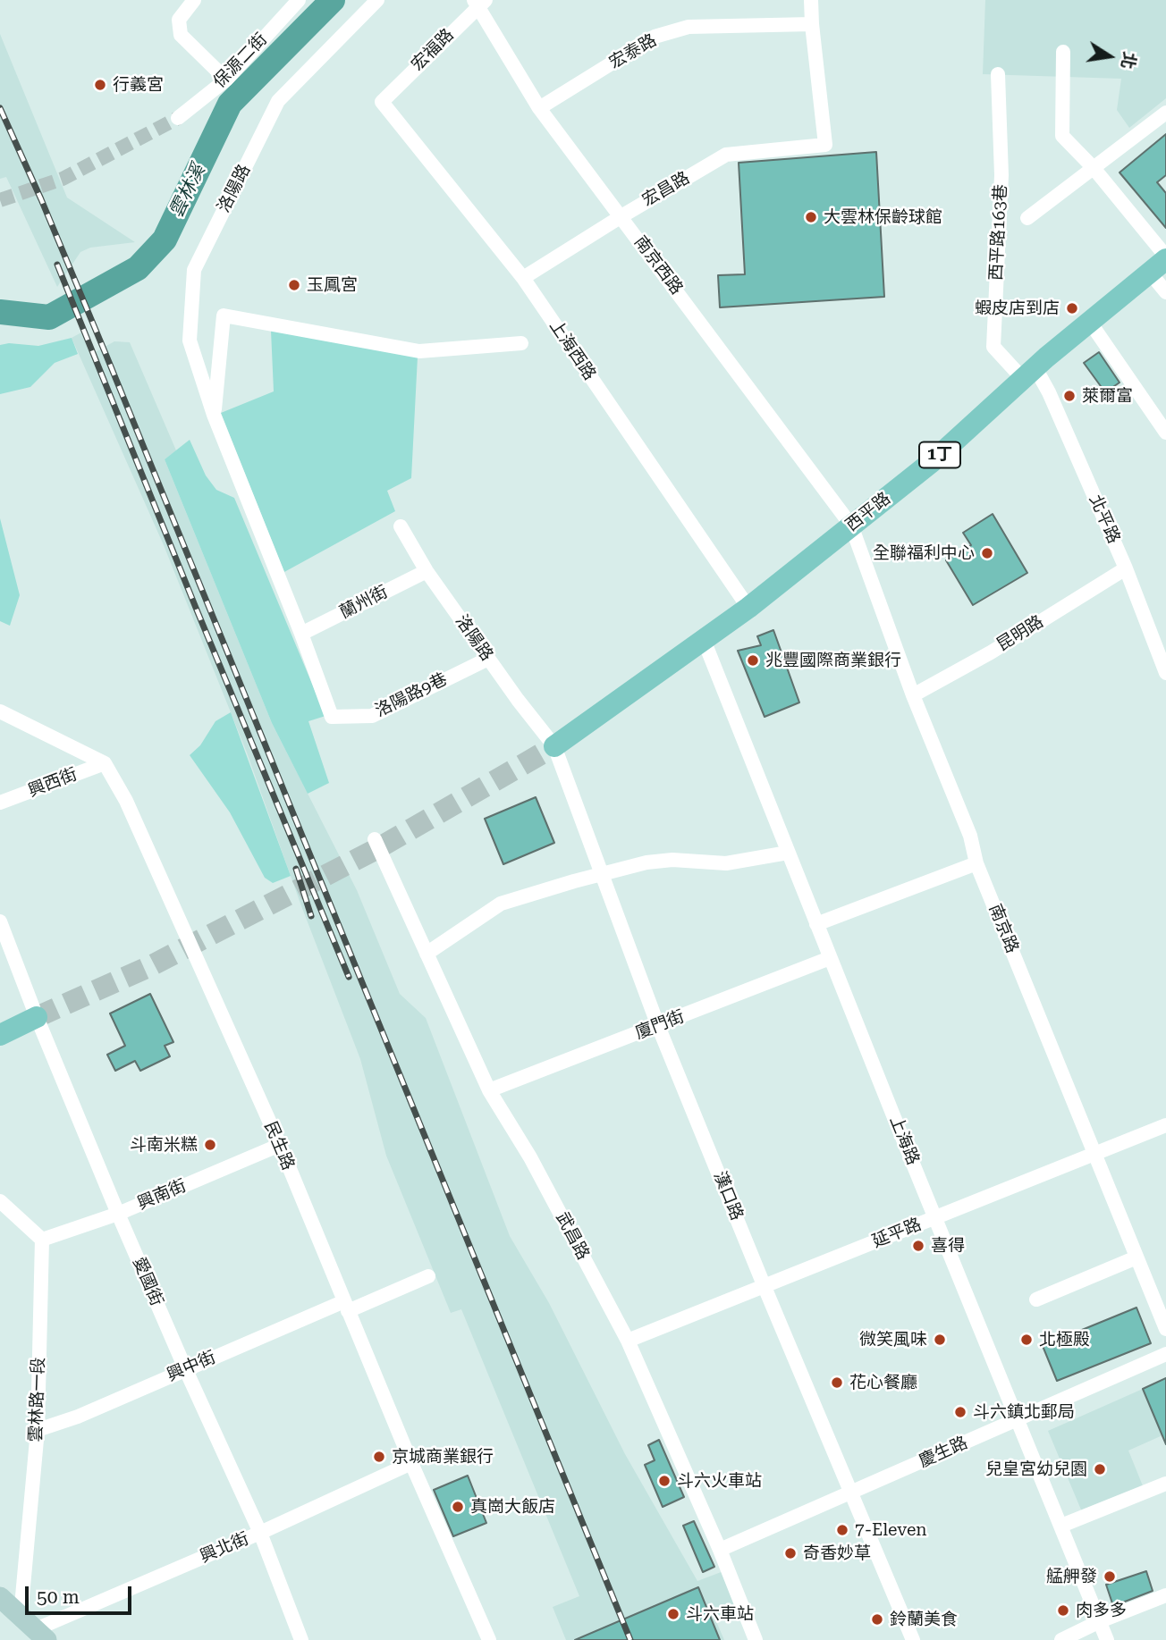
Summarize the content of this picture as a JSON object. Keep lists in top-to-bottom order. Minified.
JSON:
{"streets":{"main road":["1丁","西平路"],"street":["宏福路","宏泰路","保源二街","洛陽路","宏昌路","西平路163巷","南京西路","上海西路","北平路","蘭州街","昆明路","洛陽路9巷","興西街","南京路","廈門街","上海路","民生路","興南街","漢口路","延平路","武昌路","愛國街","興中街","雲林路一段","慶生路","興北街"]},"crossings":[["宏福路","南京西路"],["宏福路","上海西路"],["宏泰路","宏昌路"],["宏泰路","南京西路"],["洛陽路","西平路"],["洛陽路","蘭州街"],["洛陽路","洛陽路9巷"],["洛陽路","漢口路"],["宏昌路","南京西路"],["宏昌路","上海西路"],["西平路163巷","西平路"],["西平路163巷","北平路"],["南京西路","西平路"],["南京西路","南京路"],["上海西路","西平路"],["西平路","北平路"],["西平路","南京路"],["西平路","上海路"],["西平路","漢口路"],["北平路","昆明路"],["昆明路","南京路"],["興西街","民生路"],["南京路","延平路"],["廈門街","上海路"],["廈門街","漢口路"],["廈門街","武昌路"],["上海路","延平路"],["上海路","慶生路"],["民生路","興南街"],["民生路","興中街"],["民生路","興北街"],["興南街","愛國街"],["興南街","雲林路一段"],["漢口路","延平路"],["漢口路","慶生路"],["延平路","武昌路"],["武昌路","慶生路"],["愛國街","興中街"],["愛國街","興北街"],["興中街","雲林路一段"]],"water":["雲林溪"],"places":["行義宮","大雲林保齡球館","玉鳳宮","蝦皮店到店","萊爾富","全聯福利中心","兆豐國際商業銀行","斗南米糕","喜得","微笑風味","北極殿","花心餐廳","斗六鎮北郵局","京城商業銀行","兒皇宮幼兒園","斗六火車站","真崗大飯店","7-Eleven","奇香妙草","艋舺發","肉多多","斗六車站","鈴蘭美食"],"scale_bar":"50 m","north":"right"}
